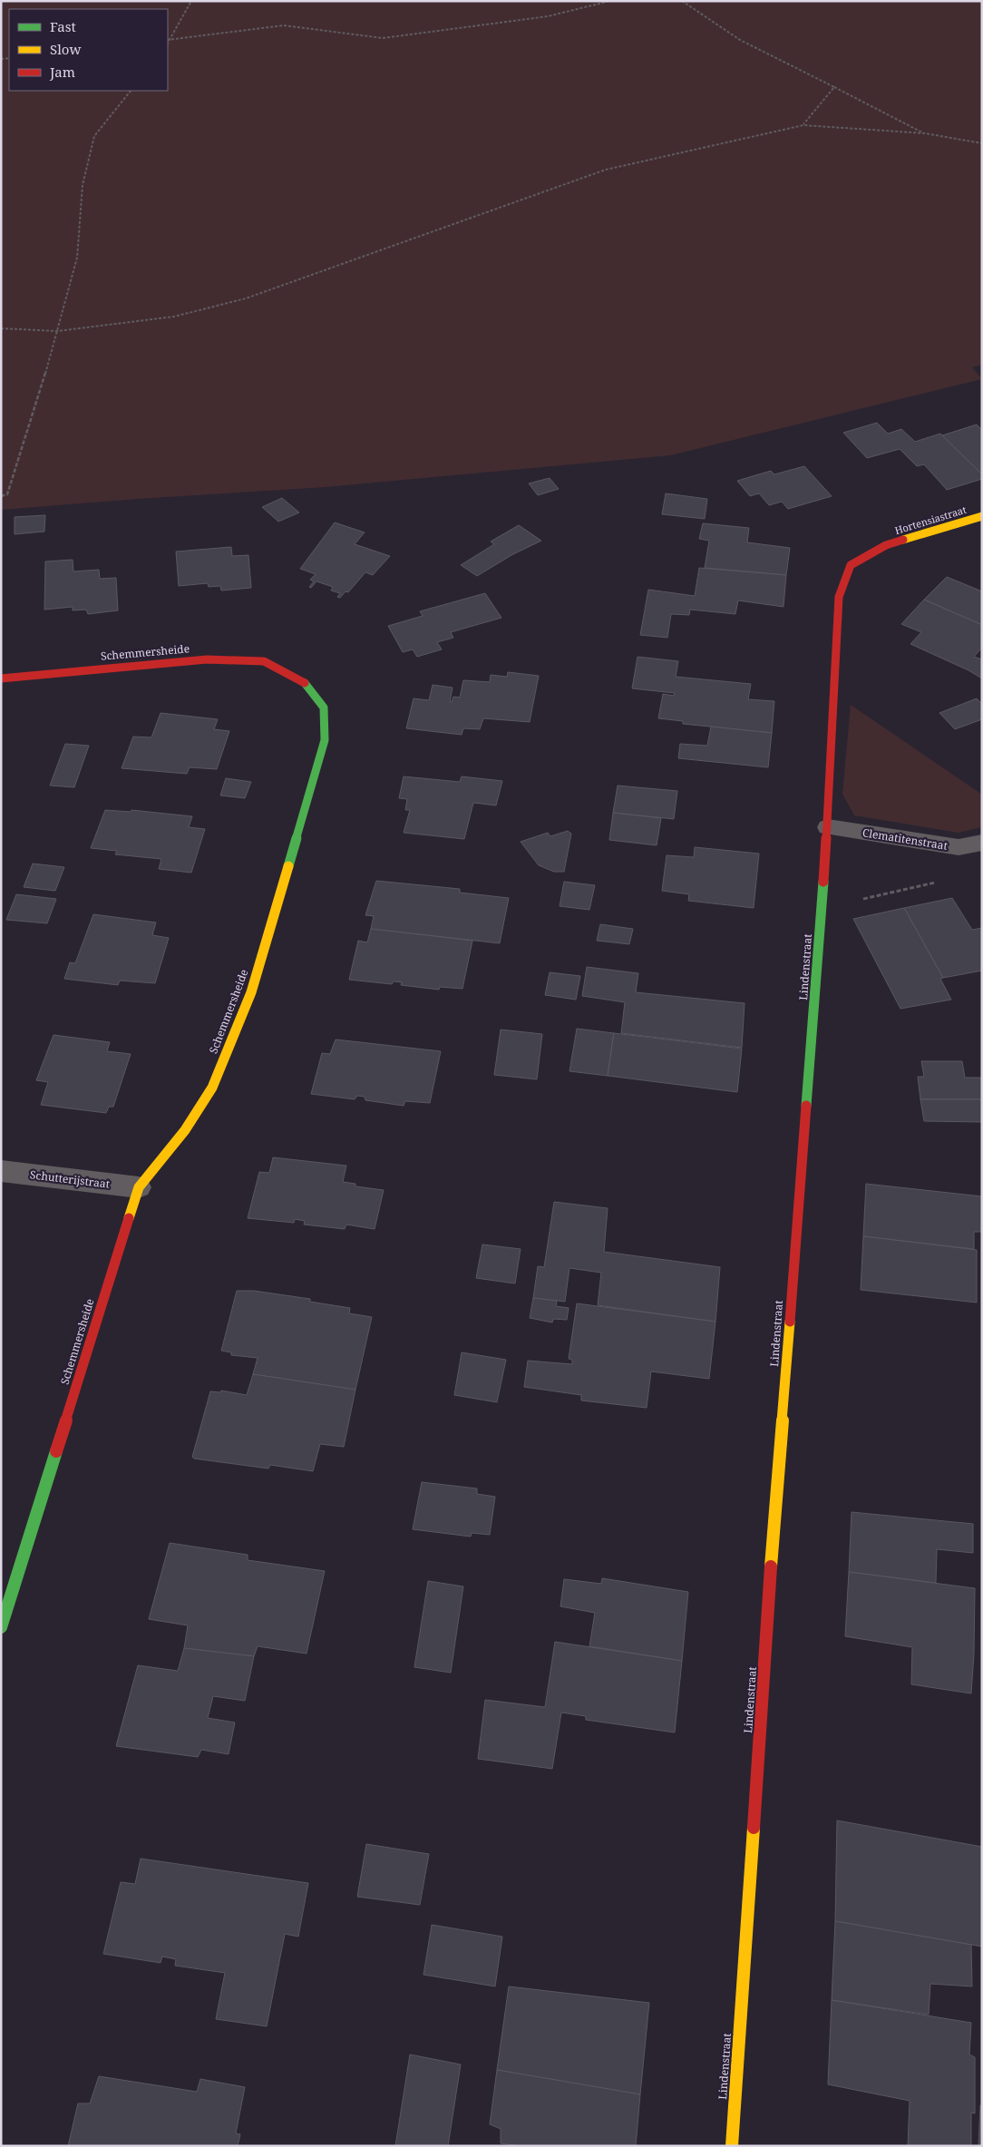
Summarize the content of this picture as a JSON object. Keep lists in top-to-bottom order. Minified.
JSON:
{"streets":{"street":["Hortensiastraat","Schemmersheide","Clematitenstraat","Lindenstraat","Schutterijstraat"]},"crossings":[["Hortensiastraat","Lindenstraat"],["Schemmersheide","Schutterijstraat"],["Clematitenstraat","Lindenstraat"]],"legend":["Fast","Slow","Jam"]}
